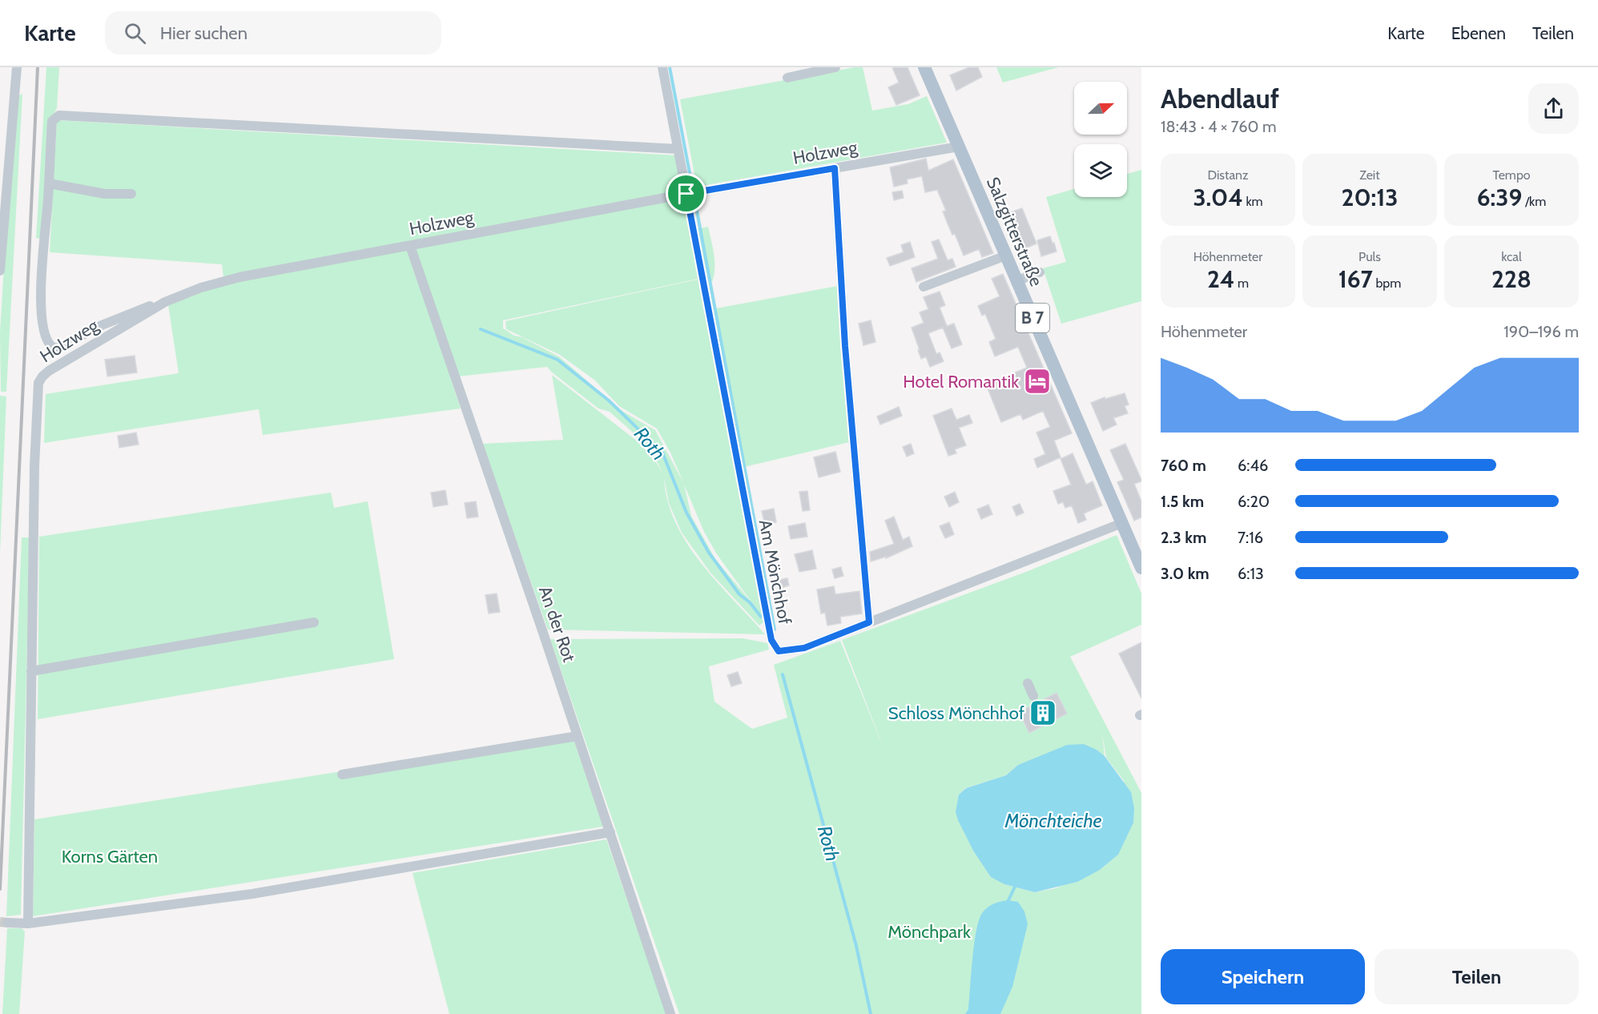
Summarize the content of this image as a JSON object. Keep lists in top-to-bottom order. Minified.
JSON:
{"streets":{"main road":["Salzgitterstraße","B 7"],"street":["Holzweg","Am Mönchhof","An der Rot"]},"crossings":[["Holzweg","Salzgitterstraße"],["Holzweg","Am Mönchhof"],["Holzweg","An der Rot"],["Salzgitterstraße","Am Mönchhof"]],"water":["Roth","Mönchteiche"],"parks":["Korns Gärten","Mönchpark"],"places":{"hotel":["Hotel Romantik"],"building":["Schloss Mönchhof"]},"north":"right","page":{"header":"Karte","search":"Hier suchen","nav":["Karte","Ebenen","Teilen"],"heading":["Abendlauf","18:43 · 4 × 760 m"],"stats":[["Distanz","3.04 km"],["Zeit","20:13"],["Tempo","6:39 /km"],["Höhenmeter","24 m"],["Puls","167 bpm"],["kcal","228"]],"chart":["Höhenmeter","190–196 m"],"list":[{"name":"760 m","note":"6:46"},{"name":"1.5 km","note":"6:20"},{"name":"2.3 km","note":"7:16"},{"name":"3.0 km","note":"6:13"}],"buttons":["Speichern","Teilen"]}}
